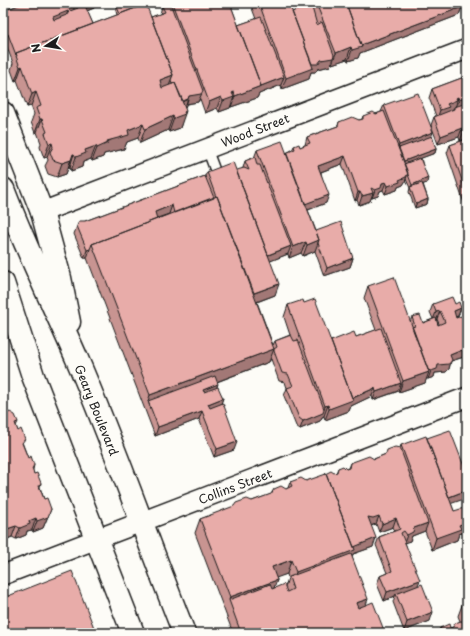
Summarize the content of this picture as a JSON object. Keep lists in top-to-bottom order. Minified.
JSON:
{"streets":{"main road":["Geary Boulevard"],"street":["Wood Street","Collins Street"]},"crossings":[["Geary Boulevard","Collins Street"]],"north":"left"}
